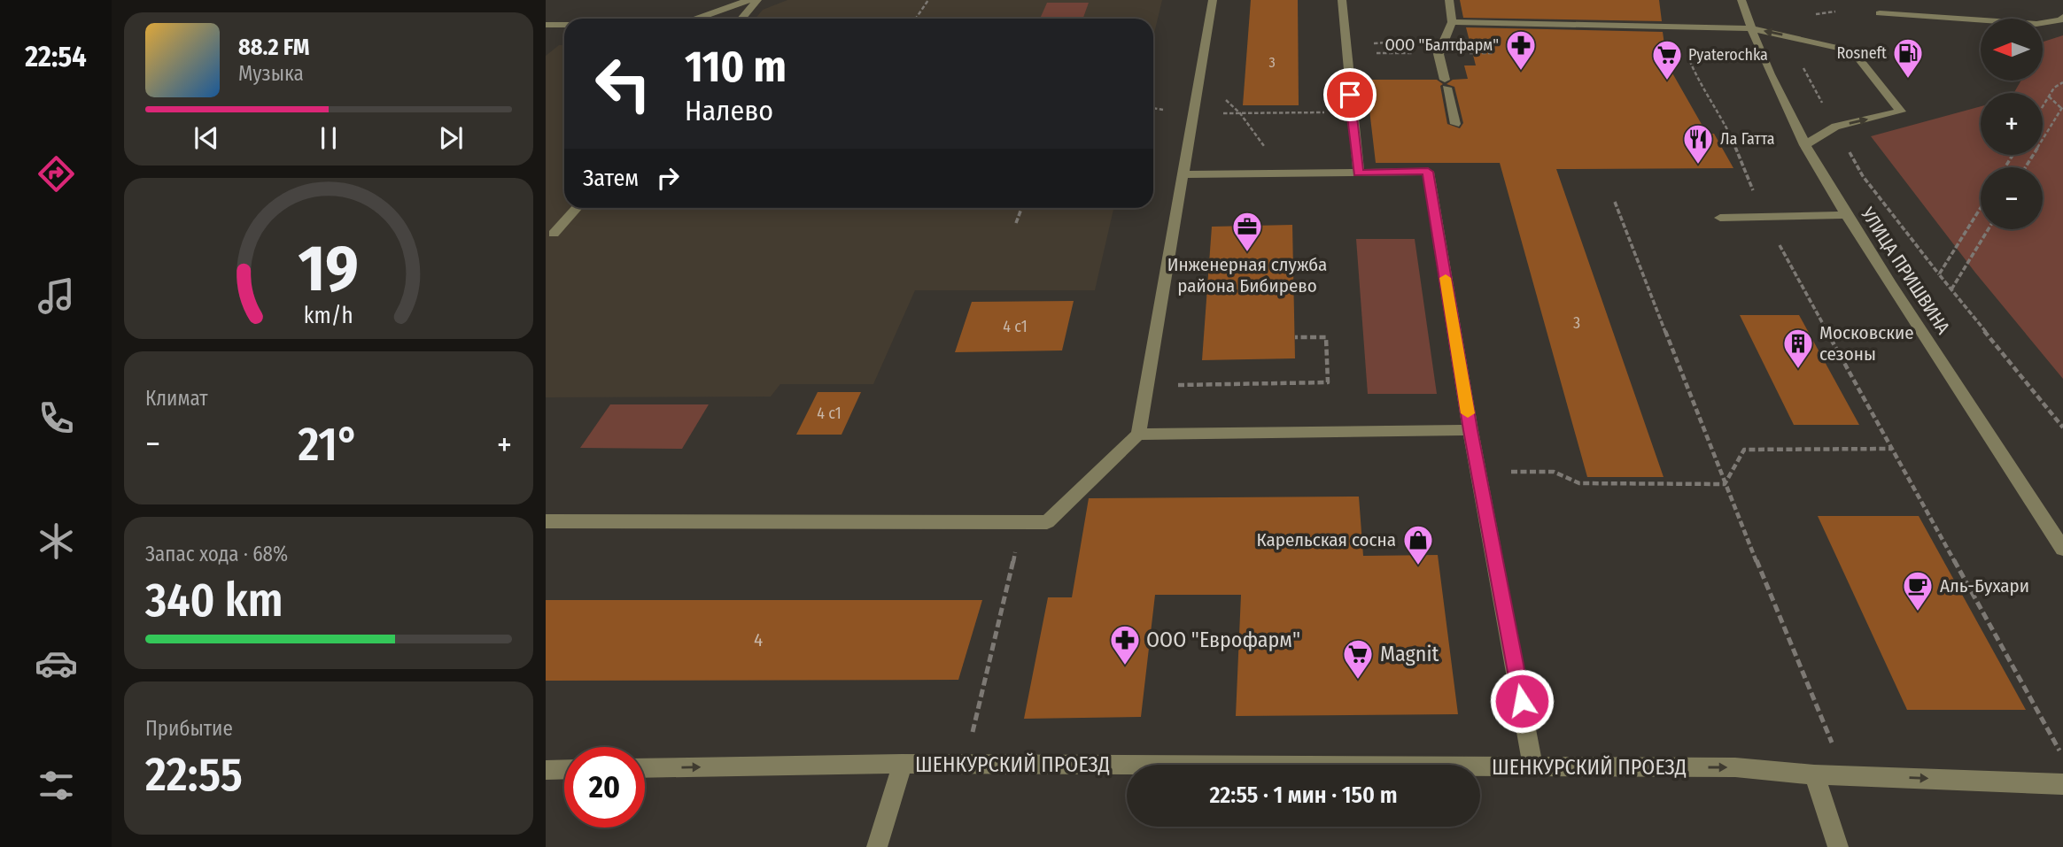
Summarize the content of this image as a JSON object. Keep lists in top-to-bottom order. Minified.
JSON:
{"streets":{"street":["УЛИЦА ПРИШВИНА","ШЕНКУРСКИЙ ПРОЕЗД"]},"one_way":["ШЕНКУРСКИЙ ПРОЕЗД"],"places":{"pharmacy":["ООО \"Балтфарм\"","ООО \"Еврофарм\""],"fuel station":["Rosneft"],"supermarket":["Pyaterochka","Magnit"],"restaurant":["Ла Гатта"],"office":["Инженерная служба района Бибирево"],"building":["Московские сезоны"],"shop":["Карельская сосна"],"cafe":["Аль-Бухари"]},"house_numbers":["3","3","4 с1","4 с1","4"],"north":"left","page":{"tabs":"22:54","map_buttons":["+","−"],"turn":["110 m","Налево"],"song":["88.2 FM","Музыка"],"then":"Затем","tile":["Климат",["Запас хода · 68%","340 km"],["Прибытие","22:55"]],"heat":["−","21°","+"],"limit":"20","trip":"22:55 · 1 мин · 150 m","gauge":["19","km/h"]}}
